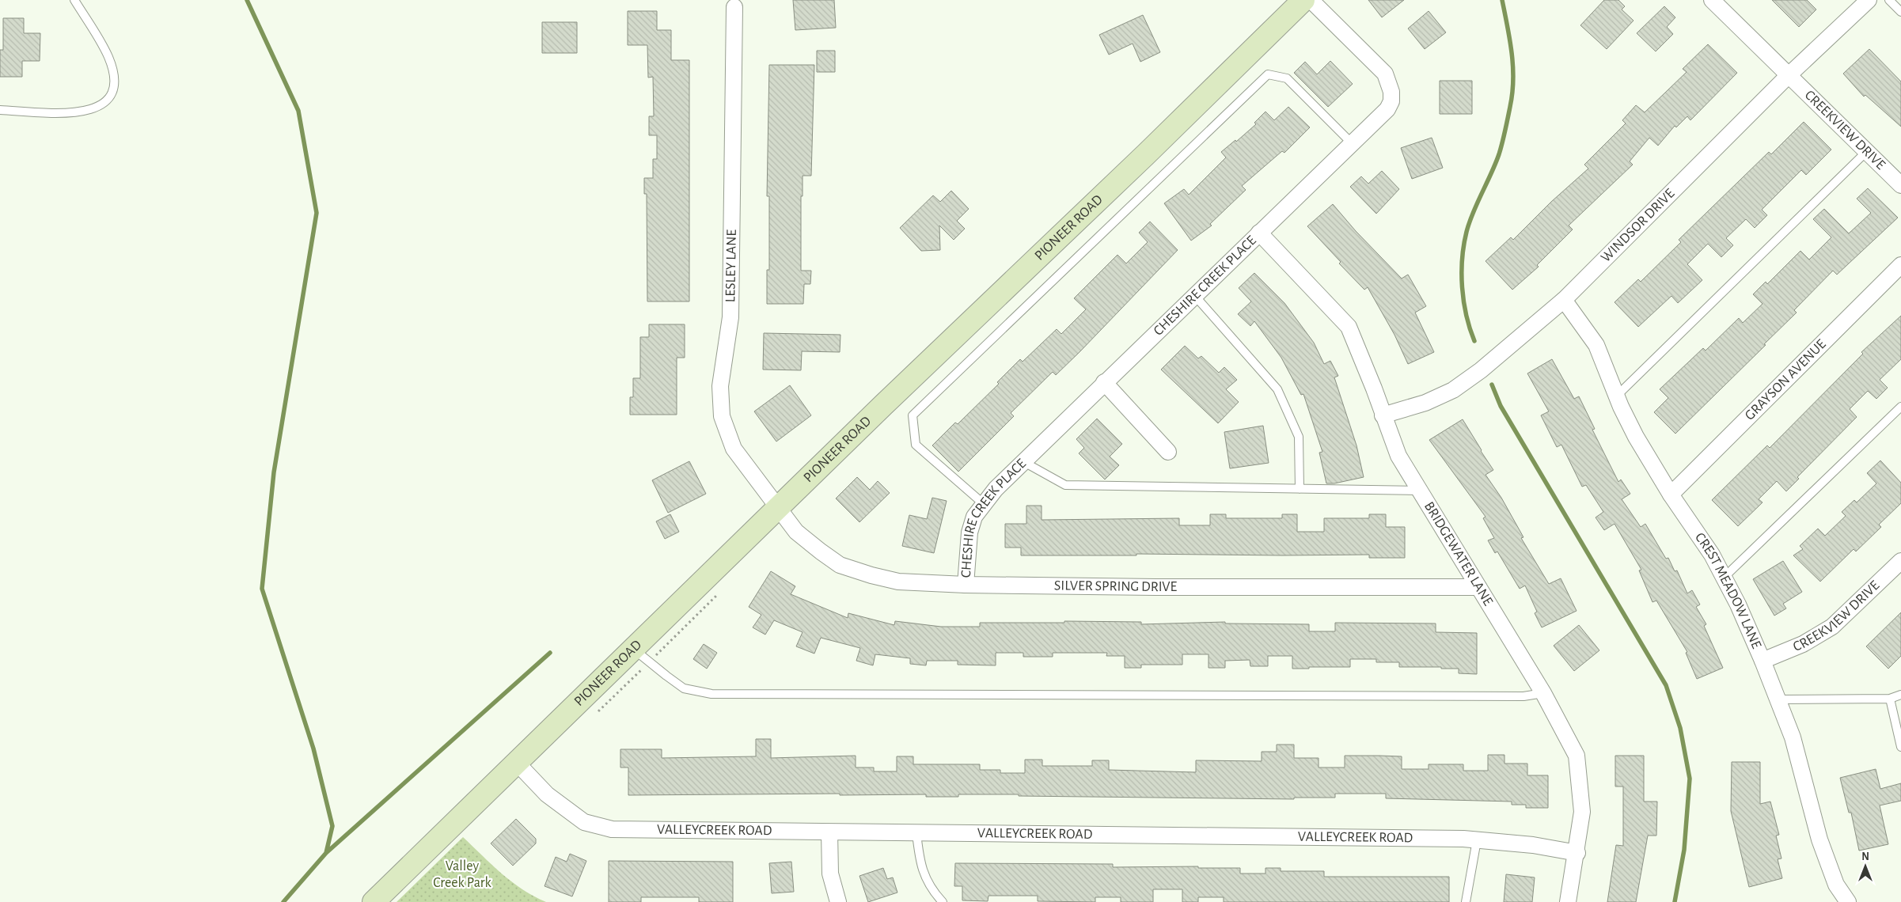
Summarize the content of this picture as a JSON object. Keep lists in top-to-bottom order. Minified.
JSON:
{"streets":{"main road":["PIONEER ROAD"],"street":["CREEKVIEW DRIVE","WINDSOR DRIVE","LESLEY LANE","CHESHIRE CREEK PLACE","GRAYSON AVENUE","BRIDGEWATER LANE","SILVER SPRING DRIVE","CREST MEADOW LANE","VALLEYCREEK ROAD"]},"crossings":[["CREEKVIEW DRIVE","WINDSOR DRIVE"],["CREEKVIEW DRIVE","CREST MEADOW LANE"],["WINDSOR DRIVE","BRIDGEWATER LANE"],["WINDSOR DRIVE","CREST MEADOW LANE"],["PIONEER ROAD","LESLEY LANE"],["PIONEER ROAD","SILVER SPRING DRIVE"],["PIONEER ROAD","VALLEYCREEK ROAD"],["LESLEY LANE","SILVER SPRING DRIVE"],["CHESHIRE CREEK PLACE","BRIDGEWATER LANE"],["CHESHIRE CREEK PLACE","SILVER SPRING DRIVE"],["GRAYSON AVENUE","CREST MEADOW LANE"],["BRIDGEWATER LANE","SILVER SPRING DRIVE"],["BRIDGEWATER LANE","VALLEYCREEK ROAD"]],"parks":["Valley Creek Park"],"north":"top"}
